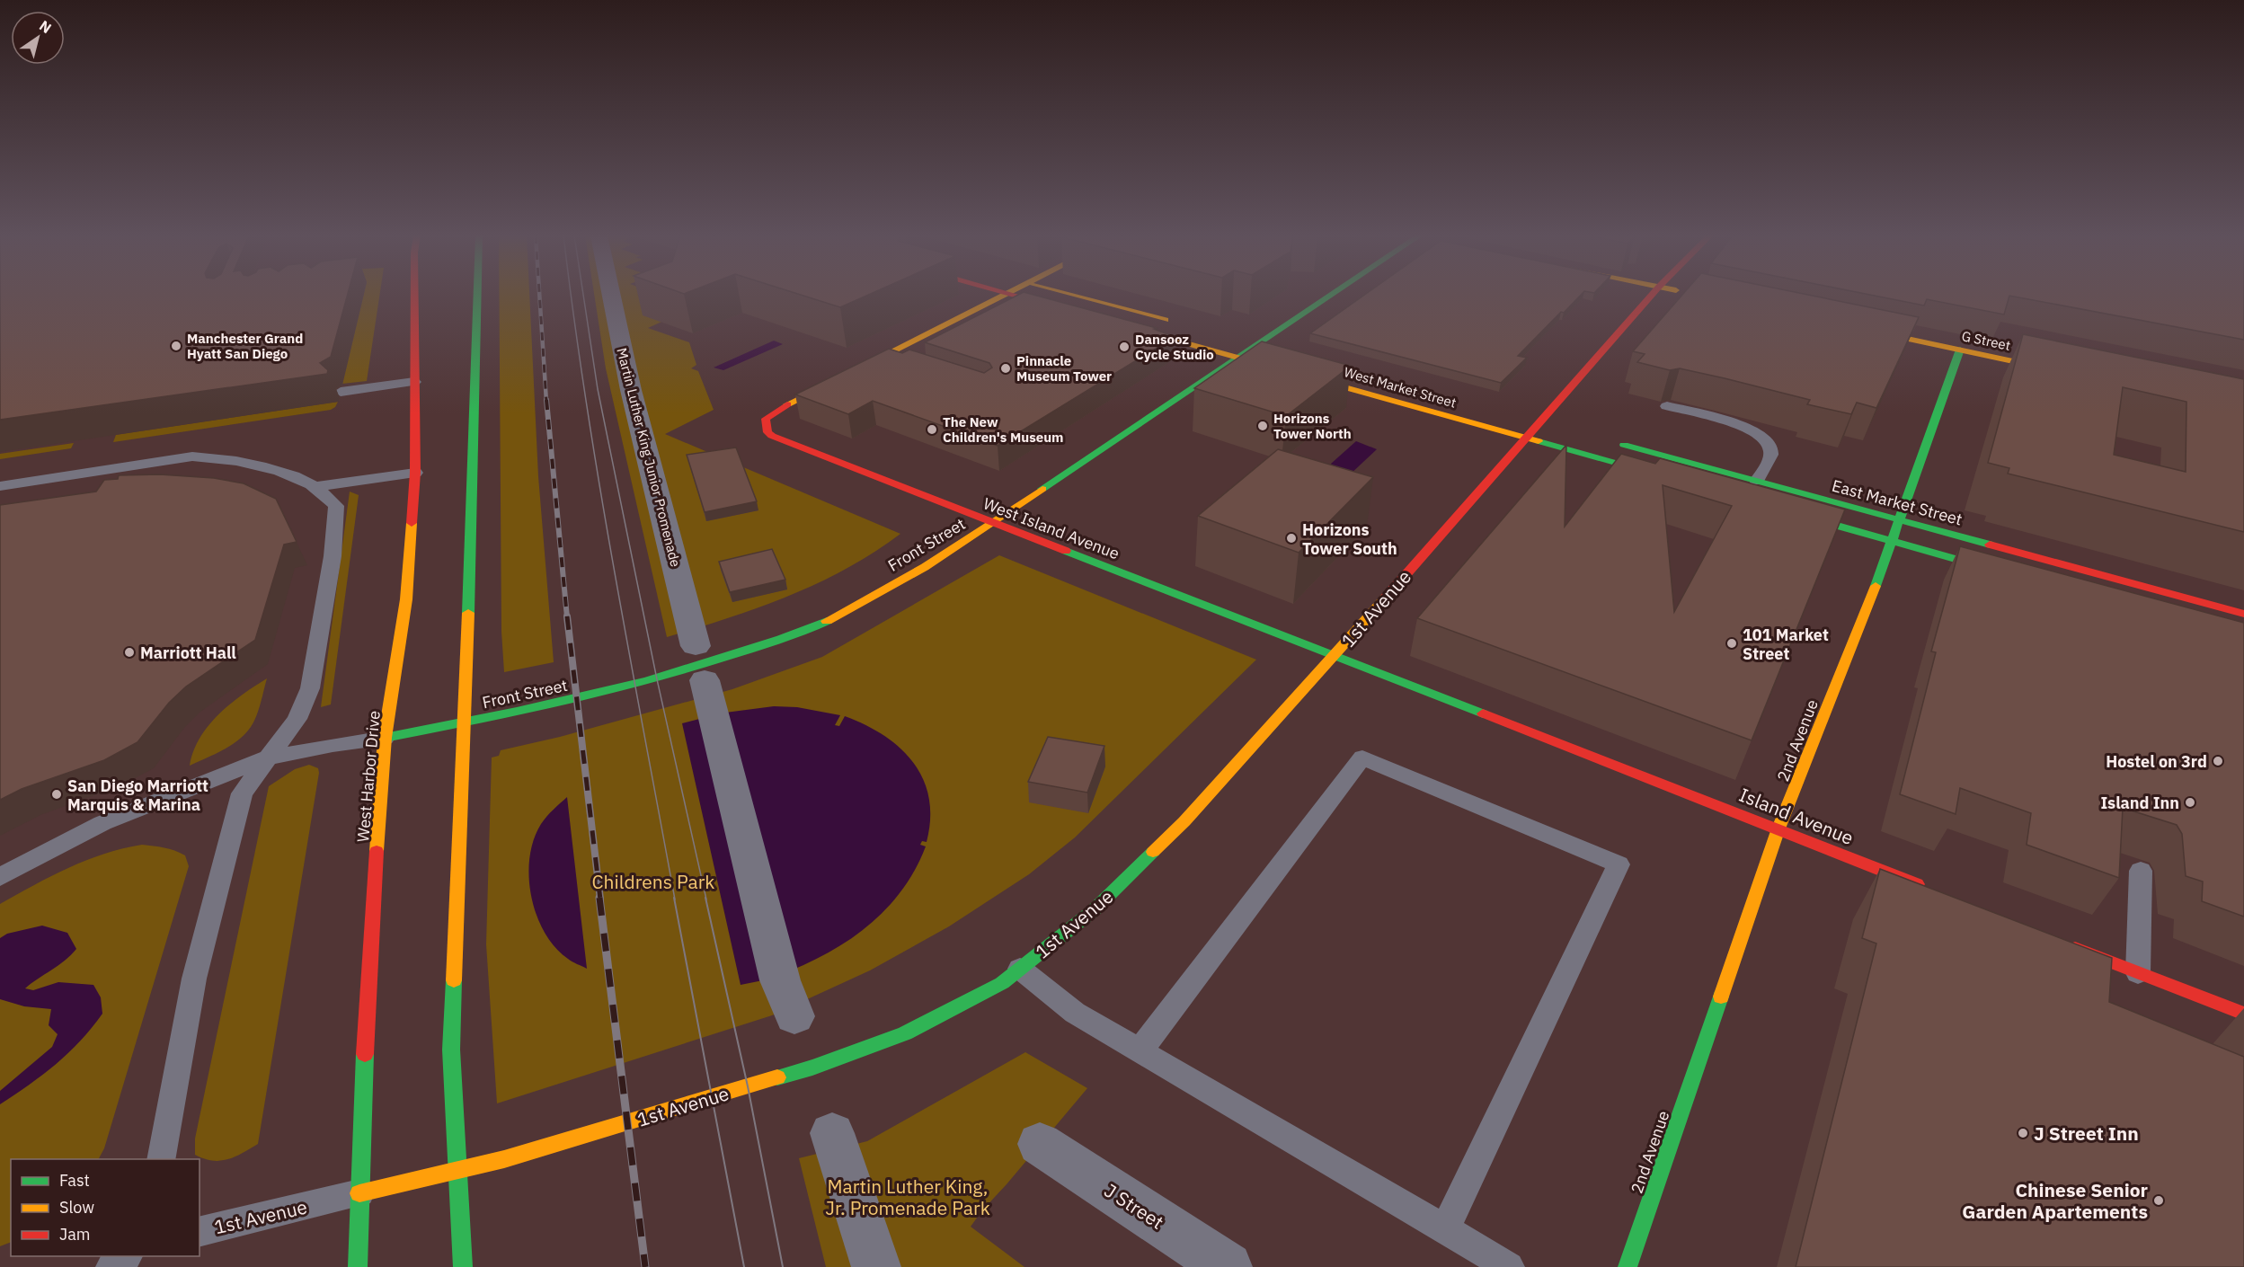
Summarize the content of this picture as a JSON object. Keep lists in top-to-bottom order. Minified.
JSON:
{"streets":{"main road":["G Street","West Market Street","East Market Street","West Island Avenue","Front Street","1st Avenue","2nd Avenue","West Harbor Drive","Island Avenue"],"street":["Martin Luther King Junior Promenade","J Street"]},"crossings":[["G Street","2nd Avenue"],["West Market Street","Front Street"],["West Market Street","1st Avenue"],["East Market Street","2nd Avenue"],["West Island Avenue","Front Street"],["West Island Avenue","1st Avenue"],["West Island Avenue","Island Avenue"],["Front Street","West Harbor Drive"],["1st Avenue","West Harbor Drive"],["1st Avenue","Island Avenue"],["2nd Avenue","Island Avenue"]],"parks":["Childrens Park","Martin Luther King, Jr. Promenade Park"],"places":["Manchester Grand Hyatt San Diego","Dansooz Cycle Studio","Pinnacle Museum Tower","Horizons Tower North","The New Children's Museum","Horizons Tower South","101 Market Street","Marriott Hall","Hostel on 3rd","San Diego Marriott Marquis & Marina","Island Inn","J Street Inn","Chinese Senior Garden Apartements"],"legend":["Fast","Slow","Jam"],"north":"top right"}
